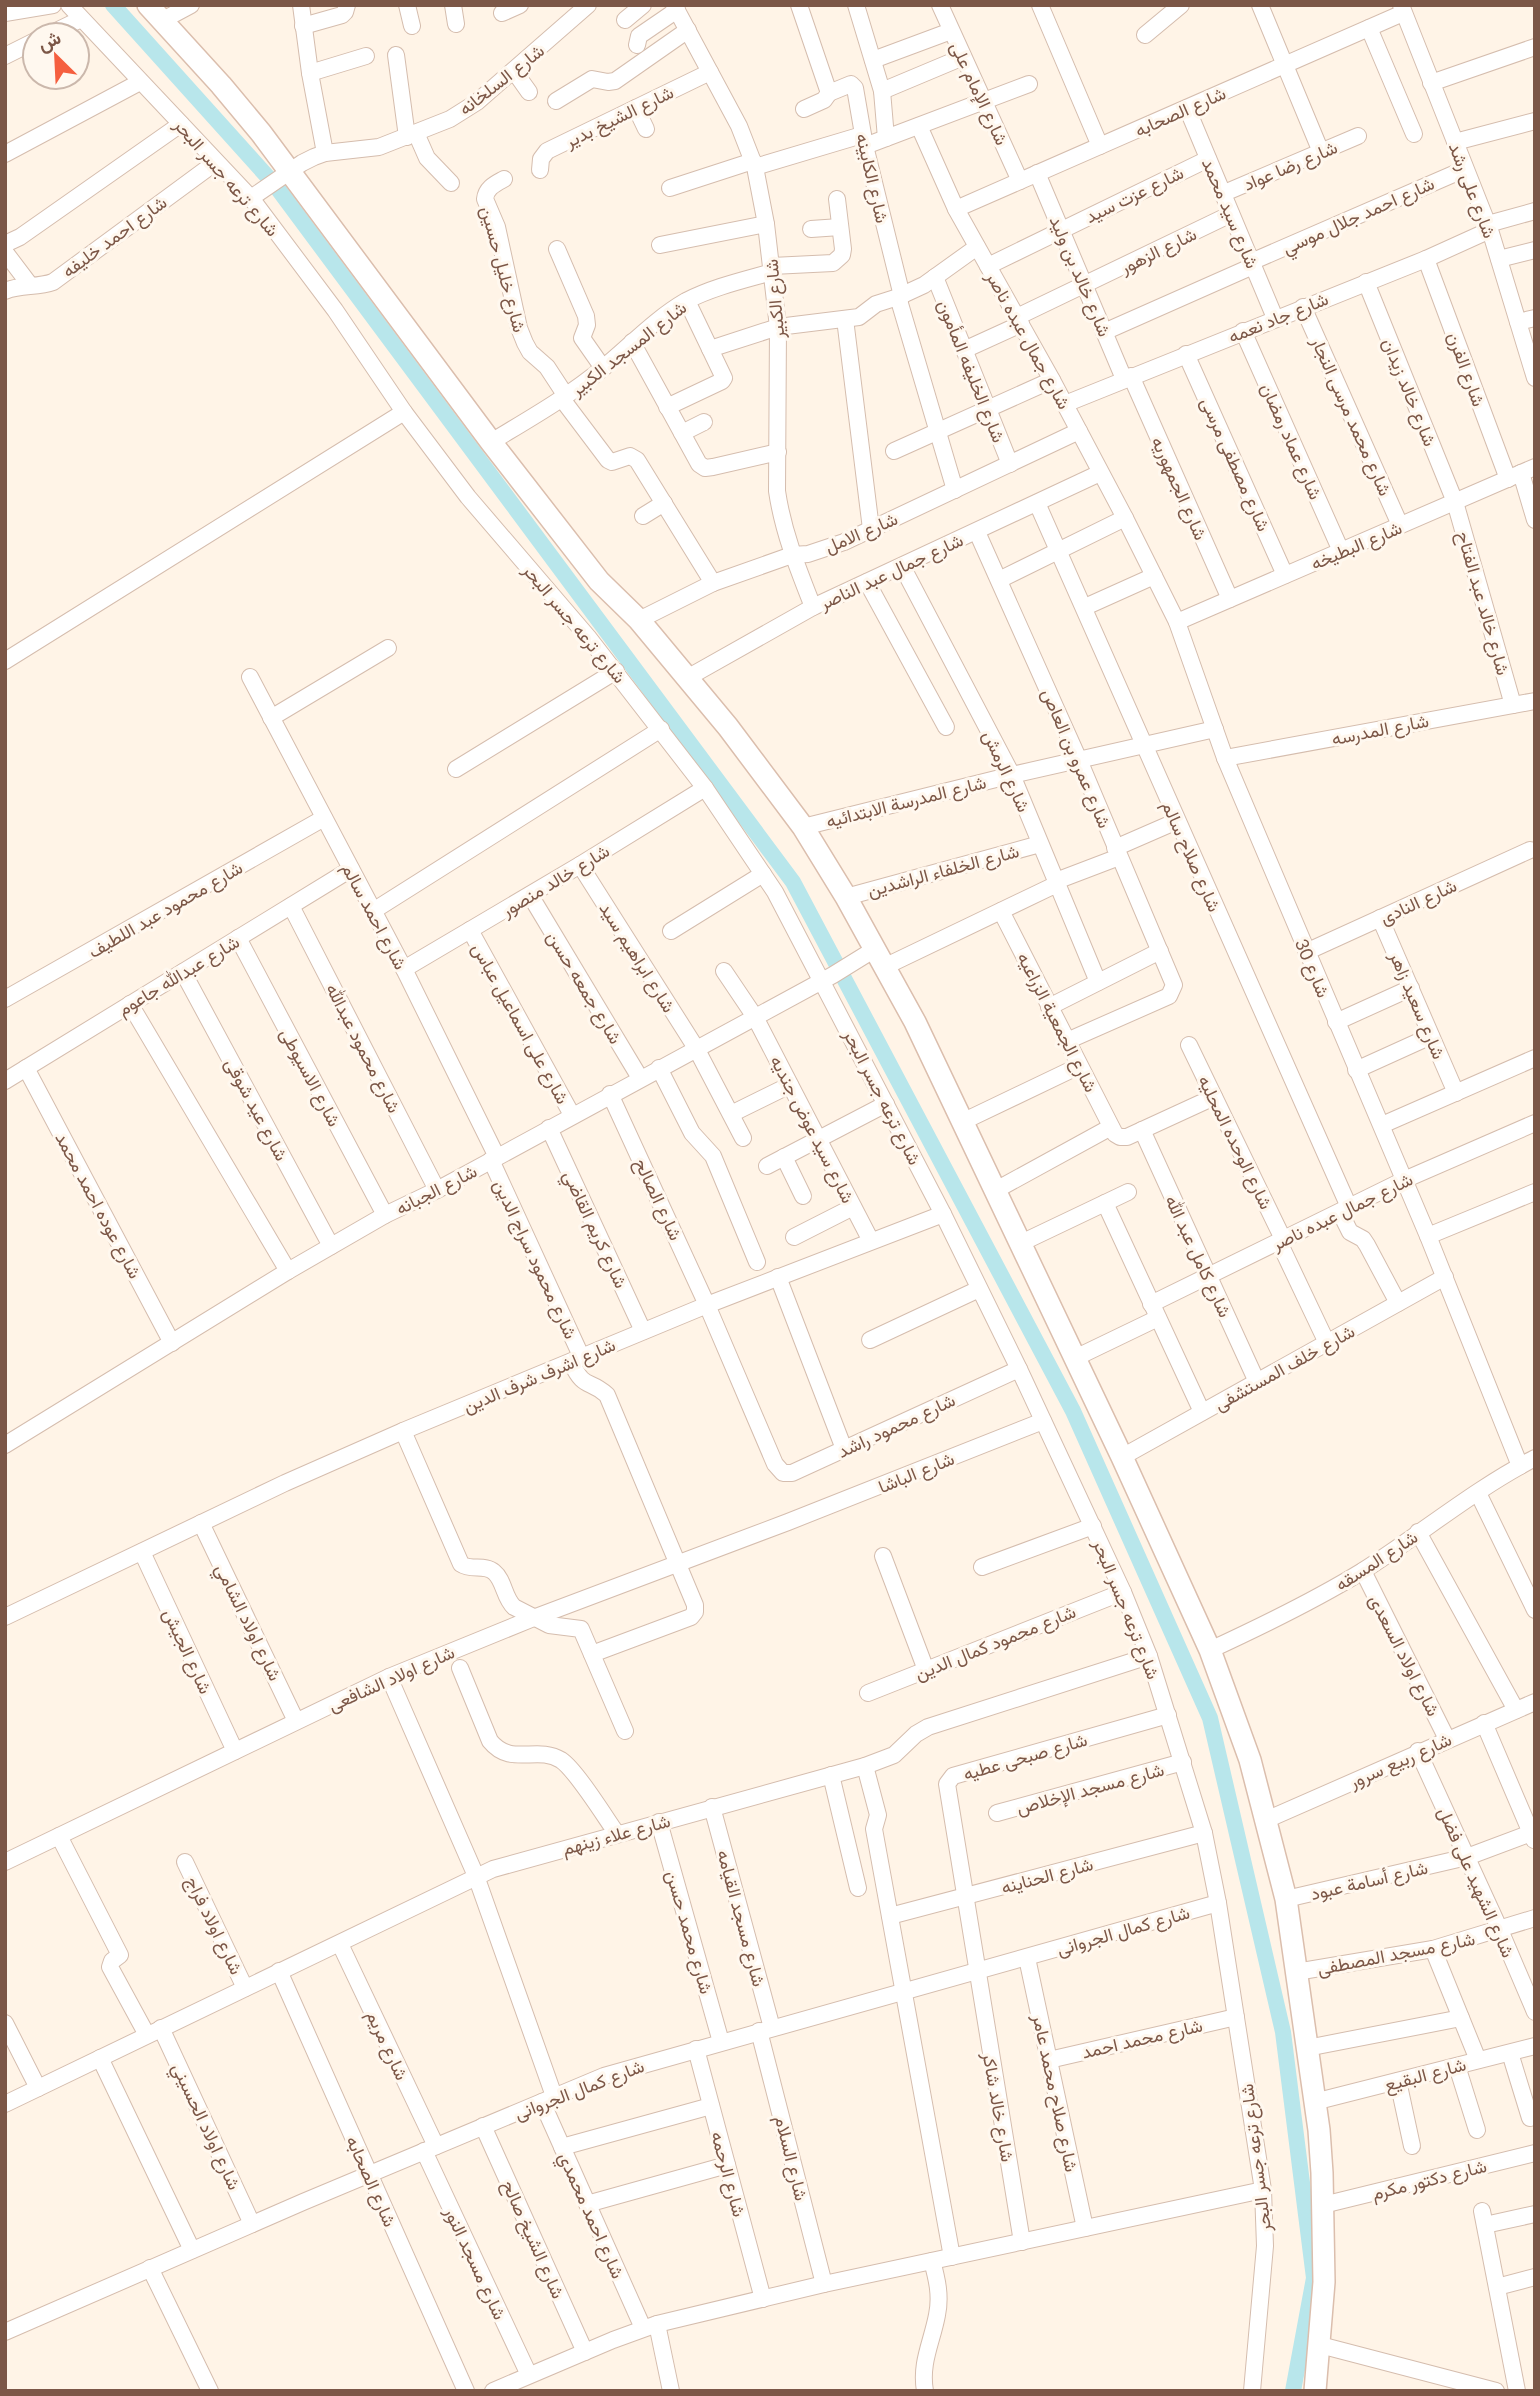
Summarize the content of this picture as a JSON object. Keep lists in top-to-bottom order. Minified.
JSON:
{"streets":{"street":["شارع السلخانه","شارع الإمام على","شارع الصحابه","شارع الشيخ بدير","شارع رضا عواد","شارع ترعه جسر البحر","شارع الكابينه","شارع على رشد","شارع عزت سيد","شارع سيد محمد","شارع احمد جلال موسي","شارع احمد خليفه","شارع الزهور","شارع خليل حسين","شارع خالد بن وليد","شارع الكبير","شارع جاد نعمه","شارع جمال عبده ناصر","شارع المسجد الكبير","شارع الفرن","شارع الخليفه المأمون","شارع خالد زيدان","شارع محمد مرسى النجار","شارع عماد رمضان","شارع مصطفى مرسى","شارع الجمهوريه","شارع الامل","شارع البطيخه","شارع جمال عبد الناصر","شارع خالد عبد الفتاح","شارع المدرسه","شارع عمرو بن العاص","شارع الرمش","شارع المدرسة الابتدائيه","شارع صلاح سالم","شارع الخلفاء الراشدين","شارع خالد منصور","شارع النادى","شارع محمود عبد اللطيف","شارع احمد سالم","شارع ابراهيم سيد","شارع 30","شارع عبدالله جاعوم","شارع جمعه حسن","شارع سعيد زاهر","شارع الجمعية الزراعيه","شارع على اسماعيل عباس","شارع محمود عبدالله","شارع الاسيوطى","شارع عيد شوقى","شارع سيد عوض جنديه","شارع الوحده المحليه","شارع الجبانه","شارع الصالح","شارع عوده احمد محمد","شارع كريم القاضي","شارع كامل عبد الله","شارع محمود سراج الدين","شارع خلف المستشفى","شارع اشرف شرف الدين","شارع محمود راشد","شارع الباشا","شارع المسقه","شارع اولاد الشامي","شارع محمود كمال الدين","شارع الجيش","شارع اولاد السعدى","شارع اولاد الشافعى","شارع صبحى عطيه","شارع ربيع سرور","شارع مسجد الإخلاص","شارع علاء زينهم","شارع الحناينه","شارع أسامة عبود","شارع الشهيد على فضل","شارع مسجد القيامه","شارع اولاد فراج","شارع كمال الجروانى","شارع محمد حسن","شارع مسجد المصطفى","شارع محمد احمد","شارع مريم","شارع البقيع","شارع صلاح محمد عامر","شارع خالد شاكر","شارع اولاد الحسيني","شارع السلام","شارع الرحمه","شارع دكتور مكرم","شارع احمد محمدي","شارع الشيخ صالح","شارع مسجد النور"]},"crossings":[["شارع السلخانه","شارع ترعه جسر البحر"],["شارع الإمام على","شارع الصحابه"],["شارع الصحابه","شارع على رشد"],["شارع الصحابه","شارع سيد محمد"],["شارع الصحابه","شارع خالد بن وليد"],["شارع الصحابه","شارع جمال عبده ناصر"],["شارع الصحابه","شارع علاء زينهم"],["شارع الصحابه","شارع كمال الجروانى"],["شارع الشيخ بدير","شارع الكبير"],["شارع رضا عواد","شارع سيد محمد"],["شارع ترعه جسر البحر","شارع احمد خليفه"],["شارع ترعه جسر البحر","شارع خالد منصور"],["شارع ترعه جسر البحر","شارع الجبانه"],["شارع ترعه جسر البحر","شارع اشرف شرف الدين"],["شارع ترعه جسر البحر","شارع محمود راشد"],["شارع ترعه جسر البحر","شارع الباشا"],["شارع ترعه جسر البحر","شارع محمود كمال الدين"],["شارع ترعه جسر البحر","شارع صبحى عطيه"],["شارع ترعه جسر البحر","شارع مسجد الإخلاص"],["شارع ترعه جسر البحر","شارع علاء زينهم"],["شارع ترعه جسر البحر","شارع الحناينه"],["شارع ترعه جسر البحر","شارع كمال الجروانى"],["شارع ترعه جسر البحر","شارع محمد احمد"],["شارع الكابينه","شارع الامل"],["شارع على رشد","شارع احمد جلال موسي"],["شارع على رشد","شارع جاد نعمه"],["شارع عزت سيد","شارع سيد محمد"],["شارع عزت سيد","شارع خالد بن وليد"],["شارع عزت سيد","شارع جمال عبده ناصر"],["شارع سيد محمد","شارع احمد جلال موسي"],["شارع سيد محمد","شارع الزهور"],["شارع سيد محمد","شارع جاد نعمه"],["شارع احمد جلال موسي","شارع خالد بن وليد"],["شارع الزهور","شارع خالد بن وليد"],["شارع الزهور","شارع جمال عبده ناصر"],["شارع الزهور","شارع الخليفه المأمون"],["شارع خليل حسين","شارع المسجد الكبير"],["شارع خالد بن وليد","شارع جاد نعمه"],["شارع خالد بن وليد","شارع الجمهوريه"],["شارع الكبير","شارع المسجد الكبير"],["شارع الكبير","شارع الامل"],["شارع الكبير","شارع جمال عبد الناصر"],["شارع جاد نعمه","شارع جمال عبده ناصر"],["شارع جاد نعمه","شارع الفرن"],["شارع جاد نعمه","شارع خالد زيدان"],["شارع جاد نعمه","شارع محمد مرسى النجار"],["شارع جاد نعمه","شارع عماد رمضان"],["شارع جاد نعمه","شارع مصطفى مرسى"],["شارع جاد نعمه","شارع الجمهوريه"],["شارع جمال عبده ناصر","شارع الامل"],["شارع جمال عبده ناصر","شارع جمال عبد الناصر"],["شارع جمال عبده ناصر","شارع صلاح سالم"],["شارع جمال عبده ناصر","شارع 30"],["شارع جمال عبده ناصر","شارع الوحده المحليه"],["شارع جمال عبده ناصر","شارع كامل عبد الله"],["شارع الفرن","شارع البطيخه"],["شارع الخليفه المأمون","شارع الامل"],["شارع خالد زيدان","شارع البطيخه"],["شارع خالد زيدان","شارع خالد عبد الفتاح"],["شارع محمد مرسى النجار","شارع البطيخه"],["شارع عماد رمضان","شارع البطيخه"],["شارع مصطفى مرسى","شارع البطيخه"],["شارع الجمهوريه","شارع البطيخه"],["شارع البطيخه","شارع خالد عبد الفتاح"],["شارع البطيخه","شارع 30"],["شارع جمال عبد الناصر","شارع عمرو بن العاص"],["شارع جمال عبد الناصر","شارع الرمش"],["شارع جمال عبد الناصر","شارع صلاح سالم"],["شارع جمال عبد الناصر","شارع 30"],["شارع خالد عبد الفتاح","شارع المدرسه"],["شارع المدرسه","شارع 30"],["شارع عمرو بن العاص","شارع المدرسة الابتدائيه"],["شارع عمرو بن العاص","شارع الجمعية الزراعيه"],["شارع الرمش","شارع المدرسة الابتدائيه"],["شارع الرمش","شارع الخلفاء الراشدين"],["شارع المدرسة الابتدائيه","شارع صلاح سالم"],["شارع المدرسة الابتدائيه","شارع 30"],["شارع صلاح سالم","شارع خلف المستشفى"],["شارع خالد منصور","شارع احمد سالم"],["شارع خالد منصور","شارع ابراهيم سيد"],["شارع خالد منصور","شارع جمعه حسن"],["شارع خالد منصور","شارع على اسماعيل عباس"],["شارع النادى","شارع 30"],["شارع النادى","شارع سعيد زاهر"],["شارع محمود عبد اللطيف","شارع احمد سالم"],["شارع احمد سالم","شارع عبدالله جاعوم"],["شارع احمد سالم","شارع الجبانه"],["شارع احمد سالم","شارع محمود سراج الدين"],["شارع ابراهيم سيد","شارع الجبانه"],["شارع 30","شارع خلف المستشفى"],["شارع 30","شارع المسقه"],["شارع عبدالله جاعوم","شارع محمود عبدالله"],["شارع عبدالله جاعوم","شارع الاسيوطى"],["شارع عبدالله جاعوم","شارع عيد شوقى"],["شارع عبدالله جاعوم","شارع عوده احمد محمد"],["شارع جمعه حسن","شارع الجبانه"],["شارع على اسماعيل عباس","شارع الجبانه"],["شارع محمود عبدالله","شارع الجبانه"],["شارع الاسيوطى","شارع الجبانه"],["شارع عيد شوقى","شارع الجبانه"],["شارع سيد عوض جنديه","شارع الجبانه"],["شارع سيد عوض جنديه","شارع اشرف شرف الدين"],["شارع الوحده المحليه","شارع خلف المستشفى"],["شارع الجبانه","شارع الصالح"],["شارع الجبانه","شارع عوده احمد محمد"],["شارع الجبانه","شارع كريم القاضي"],["شارع الجبانه","شارع محمود سراج الدين"],["شارع الصالح","شارع اشرف شرف الدين"],["شارع الصالح","شارع محمود راشد"],["شارع كريم القاضي","شارع اشرف شرف الدين"],["شارع كامل عبد الله","شارع خلف المستشفى"],["شارع محمود سراج الدين","شارع اشرف شرف الدين"],["شارع محمود سراج الدين","شارع اولاد الشافعى"],["شارع اشرف شرف الدين","شارع اولاد الشامي"],["شارع اشرف شرف الدين","شارع الجيش"],["شارع الباشا","شارع اولاد الشافعى"],["شارع المسقه","شارع اولاد السعدى"],["شارع اولاد الشامي","شارع اولاد الشافعى"],["شارع الجيش","شارع اولاد الشافعى"],["شارع اولاد السعدى","شارع ربيع سرور"],["شارع اولاد الشافعى","شارع اولاد الحسيني"],["شارع اولاد الشافعى","شارع احمد محمدي"],["شارع صبحى عطيه","شارع الحناينه"],["شارع صبحى عطيه","شارع كمال الجروانى"],["شارع صبحى عطيه","شارع خالد شاكر"],["شارع ربيع سرور","شارع الشهيد على فضل"],["شارع علاء زينهم","شارع مسجد القيامه"],["شارع علاء زينهم","شارع اولاد فراج"],["شارع علاء زينهم","شارع محمد حسن"],["شارع علاء زينهم","شارع مريم"],["شارع علاء زينهم","شارع اولاد الحسيني"],["شارع علاء زينهم","شارع احمد محمدي"],["شارع أسامة عبود","شارع الشهيد على فضل"],["شارع الشهيد على فضل","شارع مسجد المصطفى"],["شارع مسجد القيامه","شارع كمال الجروانى"],["شارع مسجد القيامه","شارع السلام"],["شارع كمال الجروانى","شارع محمد حسن"],["شارع كمال الجروانى","شارع مريم"],["شارع كمال الجروانى","شارع صلاح محمد عامر"],["شارع كمال الجروانى","شارع خالد شاكر"],["شارع كمال الجروانى","شارع اولاد الحسيني"],["شارع كمال الجروانى","شارع السلام"],["شارع كمال الجروانى","شارع الرحمه"],["شارع كمال الجروانى","شارع احمد محمدي"],["شارع كمال الجروانى","شارع الشيخ صالح"],["شارع كمال الجروانى","شارع مسجد النور"],["شارع محمد احمد","شارع صلاح محمد عامر"],["شارع مريم","شارع مسجد النور"]],"north":"top left"}
